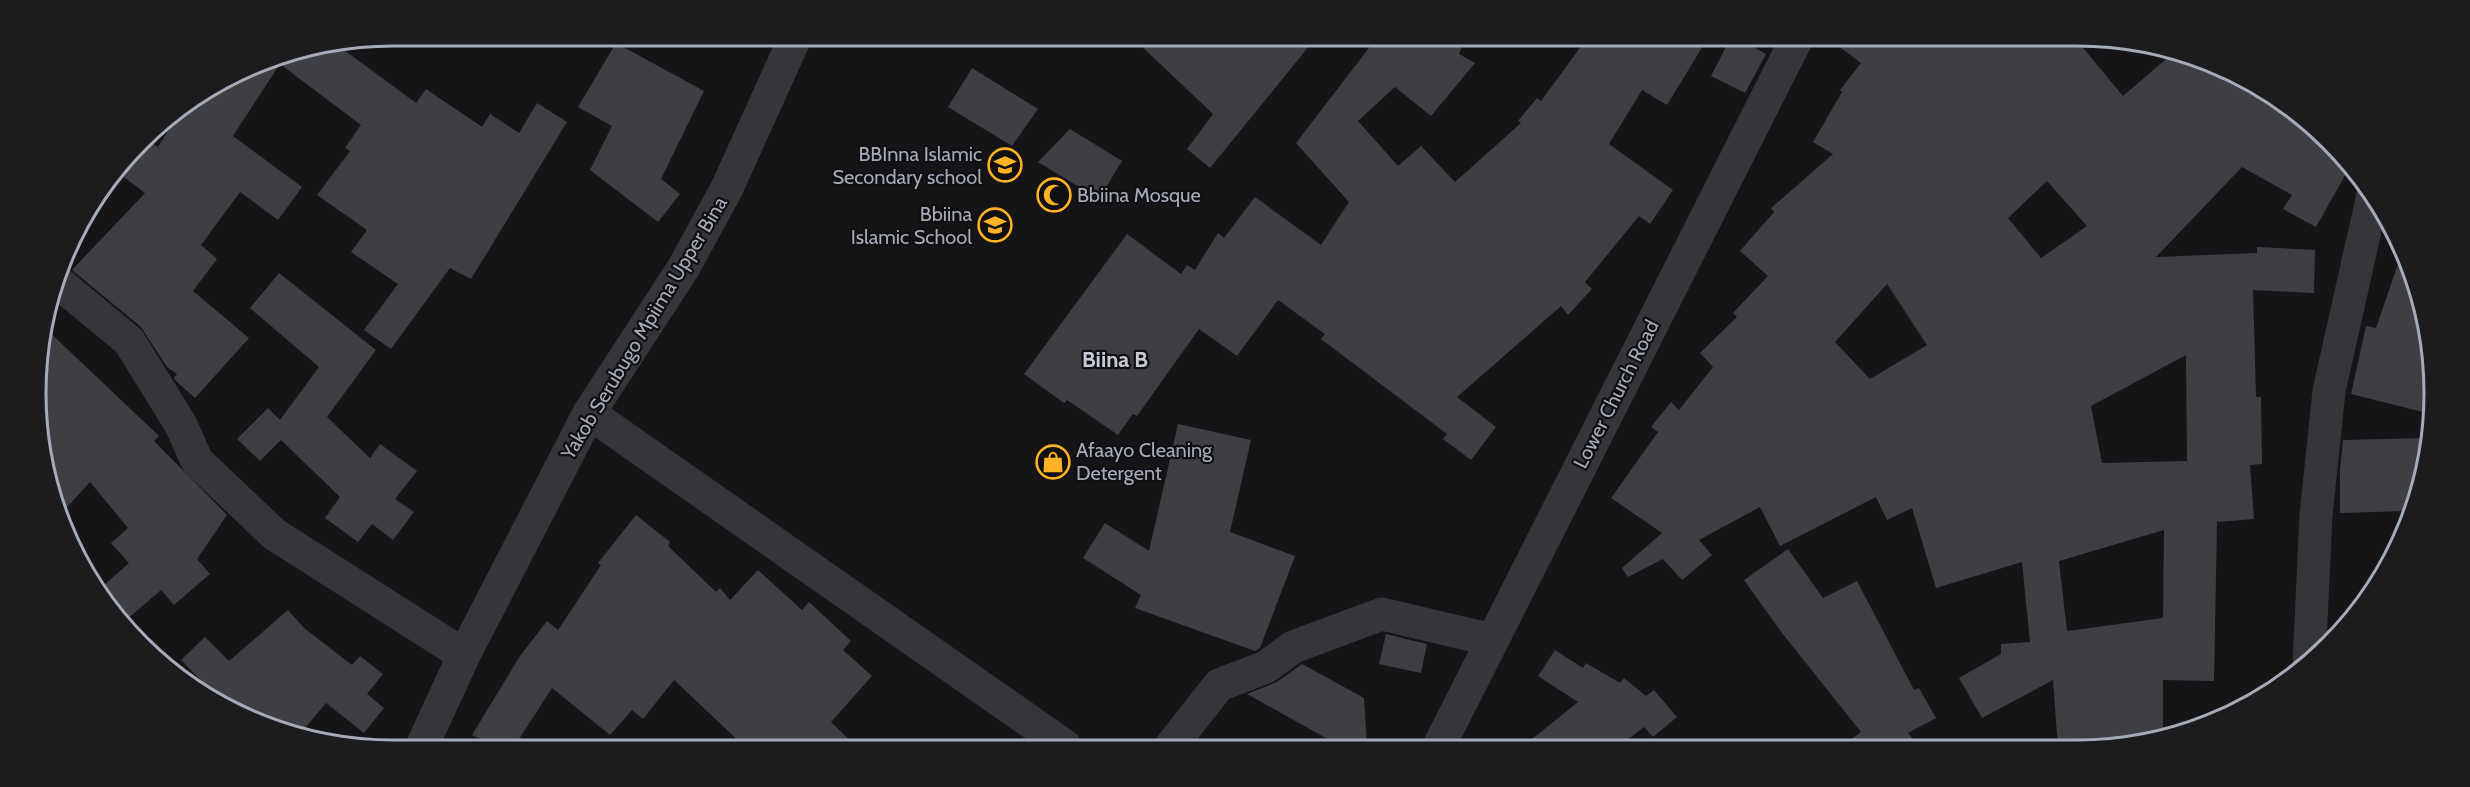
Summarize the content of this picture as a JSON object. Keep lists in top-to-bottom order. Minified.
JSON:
{"streets":{"street":["Yakob Serubugo Mpiima Upper Bina","Lower Church Road"]},"districts":["Biina B"],"places":{"school or university":["BBInna Islamic Secondary school","Bbiina Islamic School"],"mosque":["Bbiina Mosque"],"shop":["Afaayo Cleaning Detergent"]}}
